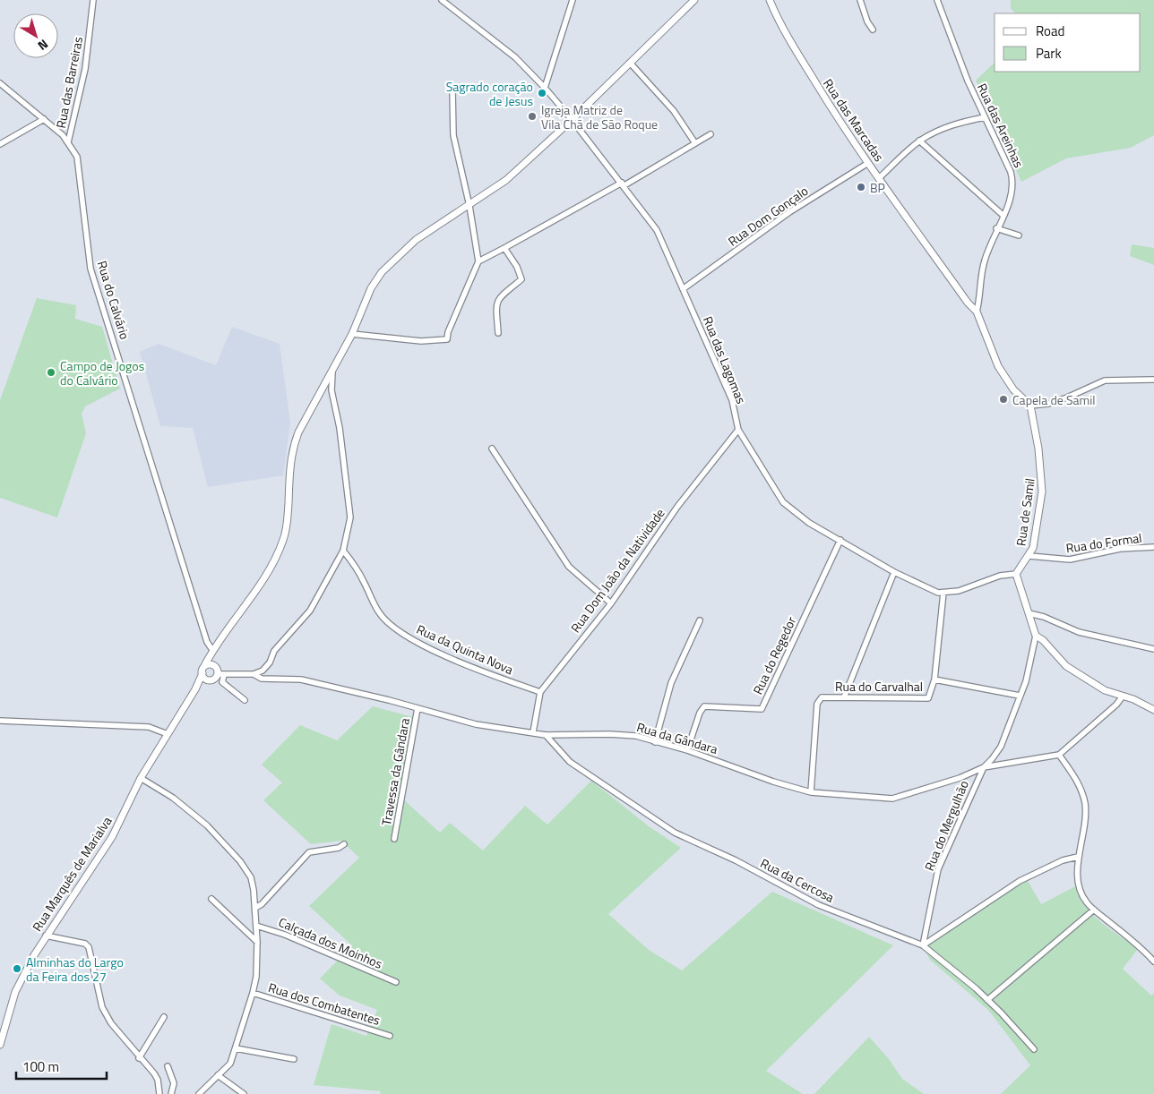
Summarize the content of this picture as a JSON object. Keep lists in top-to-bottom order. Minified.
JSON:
{"streets":{"street":["Rua das Barreiras","Rua das Marcadas","Rua das Areinhas","Rua Dom Gonçalo","Rua do Calvário","Rua das Lagomas","Rua de Samil","Rua do Formal","Rua Dom João da Natividade","Rua da Quinta Nova","Rua do Regedor","Rua do Carvalhal","Rua da Gândara","Travessa da Gândara","Rua do Mergulhão","Rua Marquês de Marialva","Rua da Cercosa","Calçada dos Moinhos","Rua dos Combatentes"]},"crossings":[["Rua das Barreiras","Rua do Calvário"],["Rua das Marcadas","Rua das Areinhas"],["Rua das Marcadas","Rua Dom Gonçalo"],["Rua Dom Gonçalo","Rua das Lagomas"],["Rua das Lagomas","Rua de Samil"],["Rua das Lagomas","Rua Dom João da Natividade"],["Rua das Lagomas","Rua do Regedor"],["Rua das Lagomas","Rua do Carvalhal"],["Rua de Samil","Rua do Formal"],["Rua Dom João da Natividade","Rua da Quinta Nova"],["Rua Dom João da Natividade","Rua da Gândara"],["Rua do Regedor","Rua da Gândara"],["Rua do Carvalhal","Rua da Gândara"],["Rua da Gândara","Travessa da Gândara"],["Rua da Gândara","Rua do Mergulhão"],["Rua da Gândara","Rua da Cercosa"],["Rua do Mergulhão","Rua da Cercosa"]],"places":["Sagrado coração de Jesus","Igreja Matriz de Vila Chã de São Roque","BP","Campo de Jogos do Calvário","Capela de Samil","Alminhas do Largo da Feira dos 27"],"legend":["Road","Park"],"scale_bar":"100 m","north":"bottom right"}
